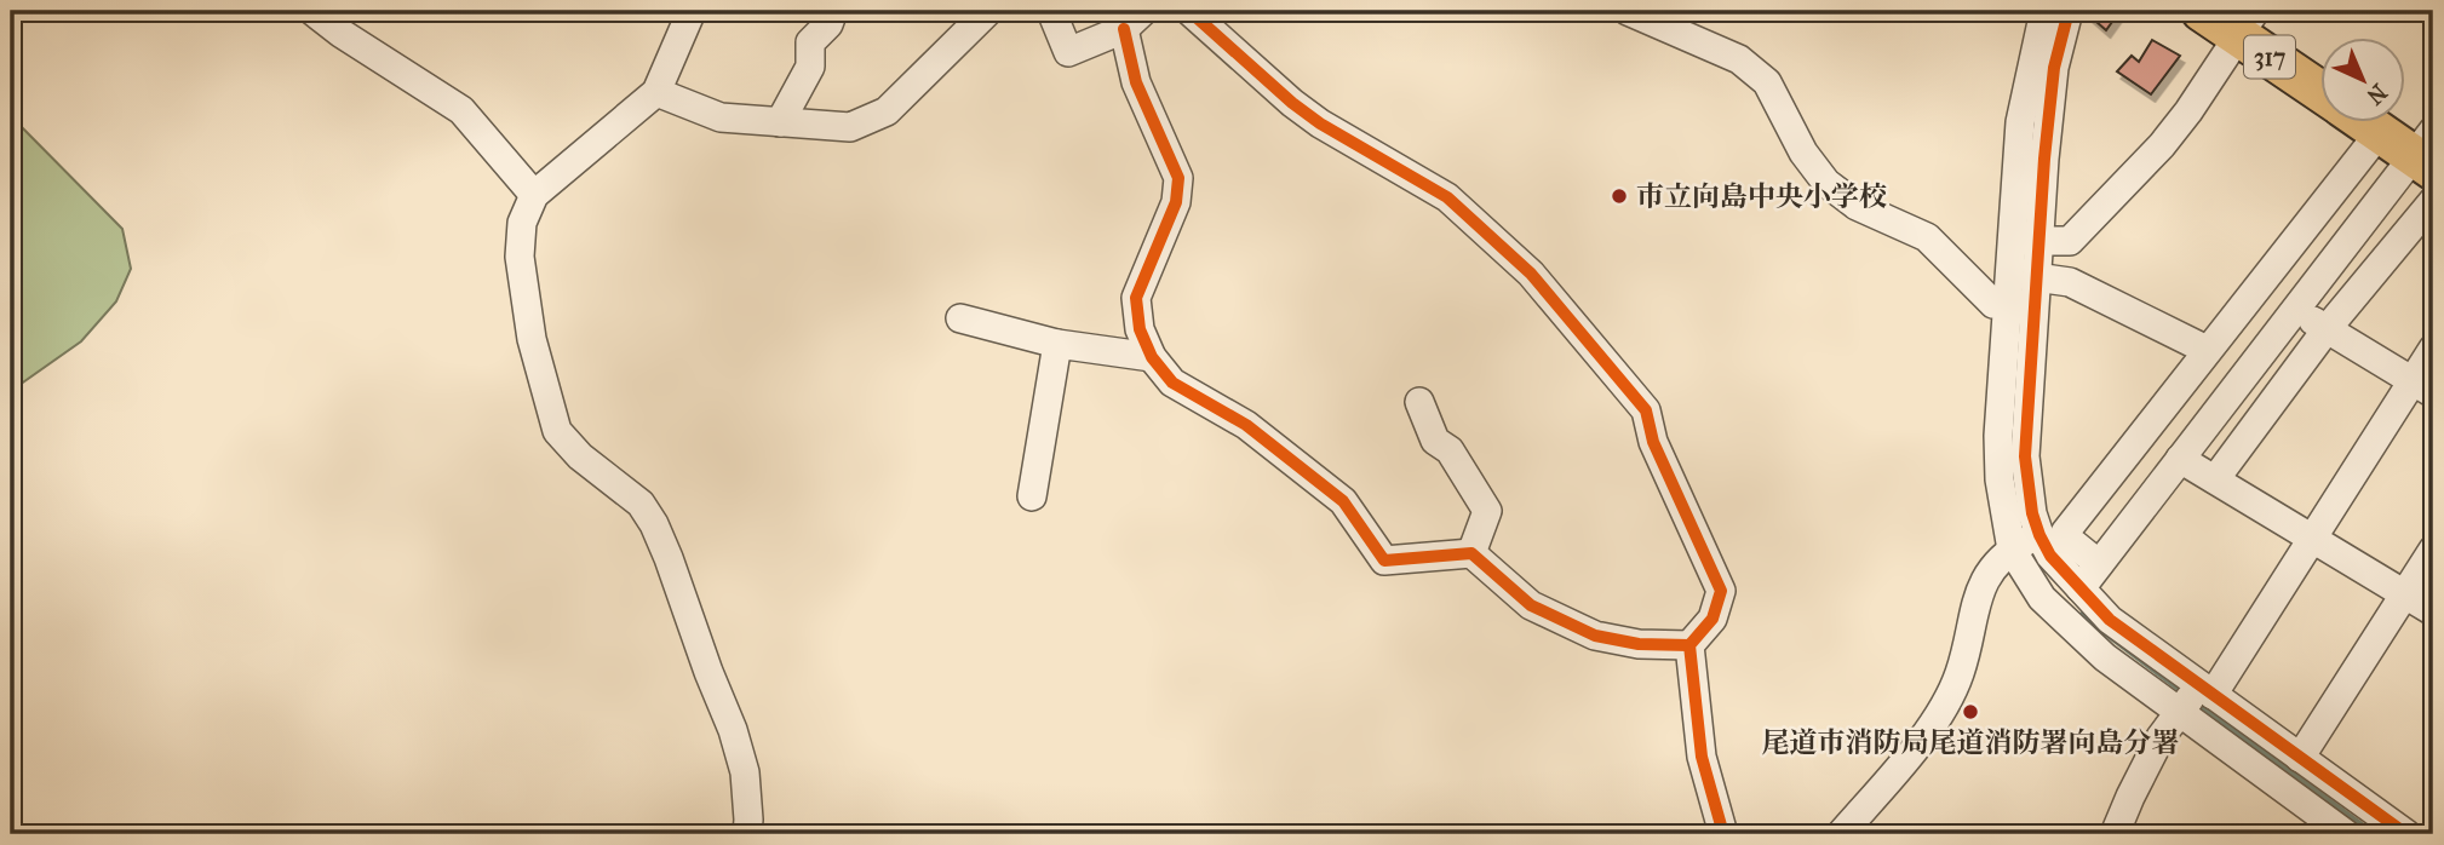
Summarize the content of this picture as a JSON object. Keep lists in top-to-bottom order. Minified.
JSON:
{"streets":{"highway":["317"]},"places":["市立向島中央小学校","尾道市消防局尾道消防署向島分署"],"north":"bottom right"}
